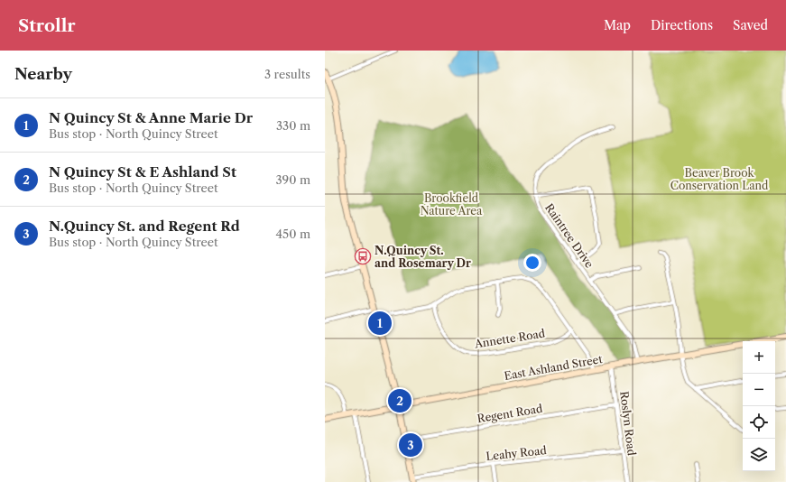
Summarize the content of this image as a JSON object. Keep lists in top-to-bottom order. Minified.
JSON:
{"streets":{"main road":["East Ashland Street"],"street":["Raintree Drive","Annette Road","Regent Road","Roslyn Road","Leahy Road"]},"crossings":[["Raintree Drive","East Ashland Street"],["East Ashland Street","Roslyn Road"],["Regent Road","Roslyn Road"],["Roslyn Road","Leahy Road"]],"parks":["Beaver Brook Conservation Land","Brookfield Nature Area"],"places":{"bus stop":["N.Quincy St. and Rosemary Dr"]},"page":{"header":"Strollr","nav":["Map","Directions","Saved"],"heading":["Nearby","3 results"],"list":[{"mark":"1","name":"N Quincy St & Anne Marie Dr","note":"Bus stop · North Quincy Street","value":"330 m"},{"mark":"2","name":"N Quincy St & E Ashland St","note":"Bus stop · North Quincy Street","value":"390 m"},{"mark":"3","name":"N.Quincy St. and Regent Rd","note":"Bus stop · North Quincy Street","value":"450 m"}],"pins":["1","2","3"],"map_buttons":["+","−"]}}
